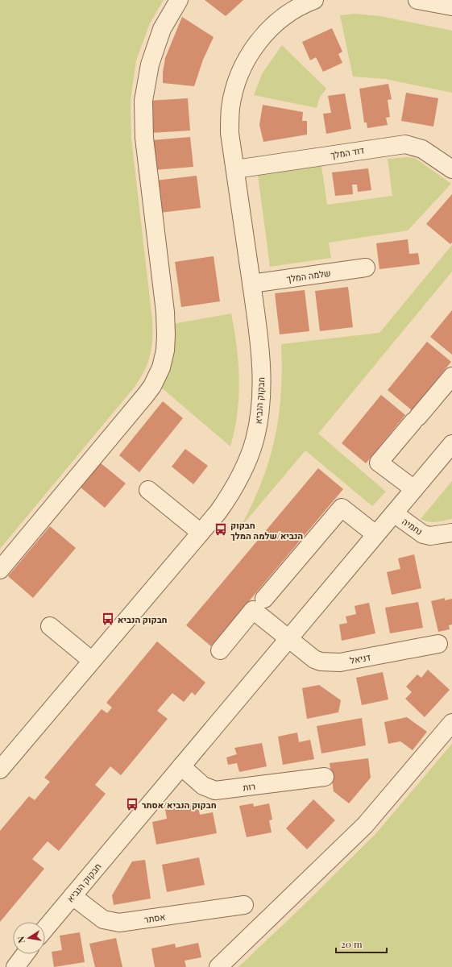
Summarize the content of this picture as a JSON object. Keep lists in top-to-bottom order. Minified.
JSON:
{"streets":{"street":["דוד המלך","שלמה המלך","חבקוק הנביא","נחמיה","דניאל","רות","אסתר"]},"crossings":[["דוד המלך","חבקוק הנביא"],["שלמה המלך","חבקוק הנביא"],["חבקוק הנביא","נחמיה"],["חבקוק הנביא","דניאל"],["חבקוק הנביא","רות"],["חבקוק הנביא","אסתר"]],"places":{"bus stop":["חבקוק הנביא/שלמה המלך","חבקוק הנביא","חבקוק הנביא/אסתר"]},"scale_bar":"20 m","north":"left"}
